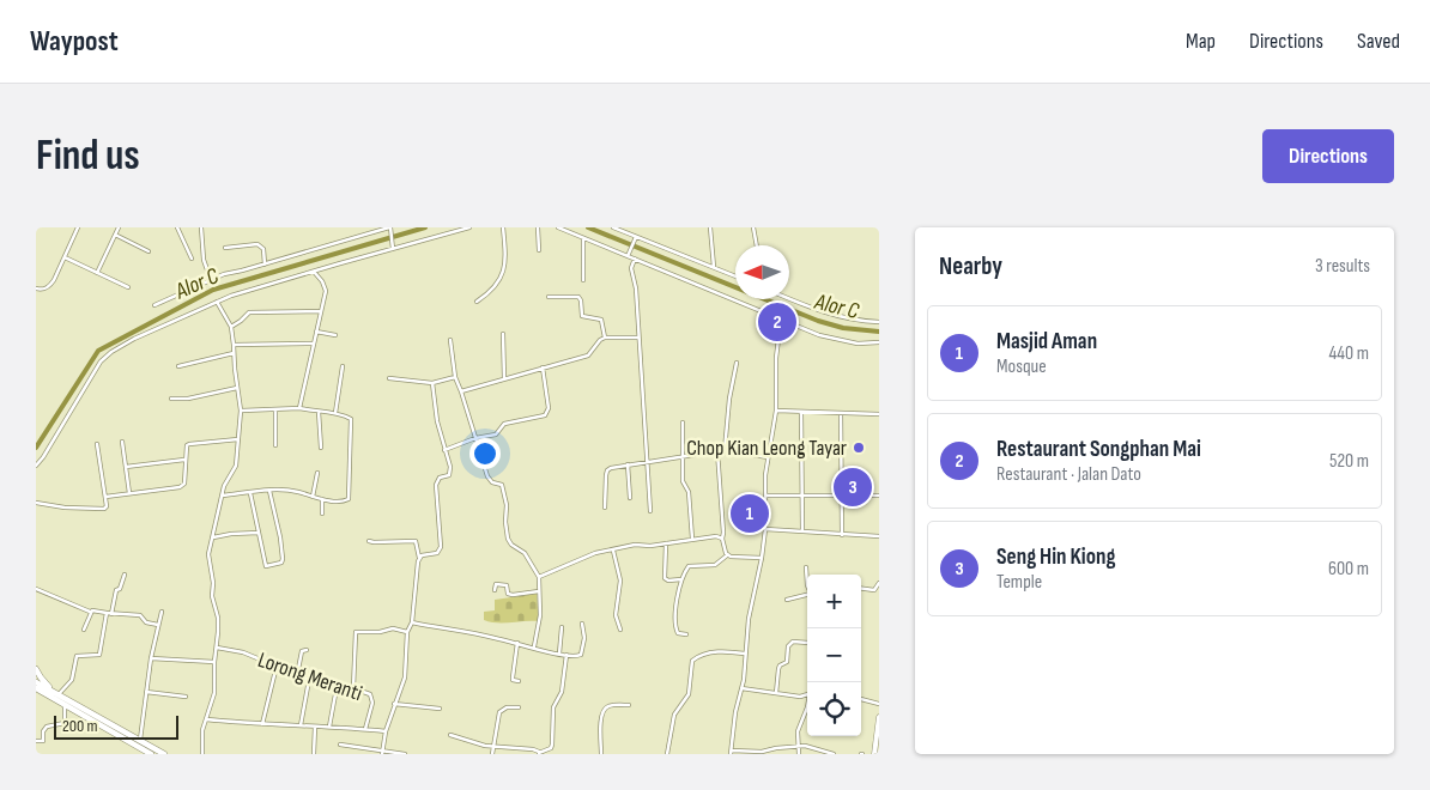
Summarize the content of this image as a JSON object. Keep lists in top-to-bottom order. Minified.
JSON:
{"streets":{"street":["Lorong Meranti"]},"water":["Alor C"],"places":["Chop Kian Leong Tayar"],"scale_bar":"200 m","north":"left","page":{"header":"Waypost","nav":["Map","Directions","Saved"],"buttons":"Directions","title":"Find us","heading":["Nearby","3 results"],"pins":["2","3","1"],"list":[{"mark":"1","name":"Masjid Aman","note":"Mosque","value":"440 m"},{"mark":"2","name":"Restaurant Songphan Mai","note":"Restaurant · Jalan Dato","value":"520 m"},{"mark":"3","name":"Seng Hin Kiong","note":"Temple","value":"600 m"}],"map_buttons":["+","−"],"scale":"200 m"}}
